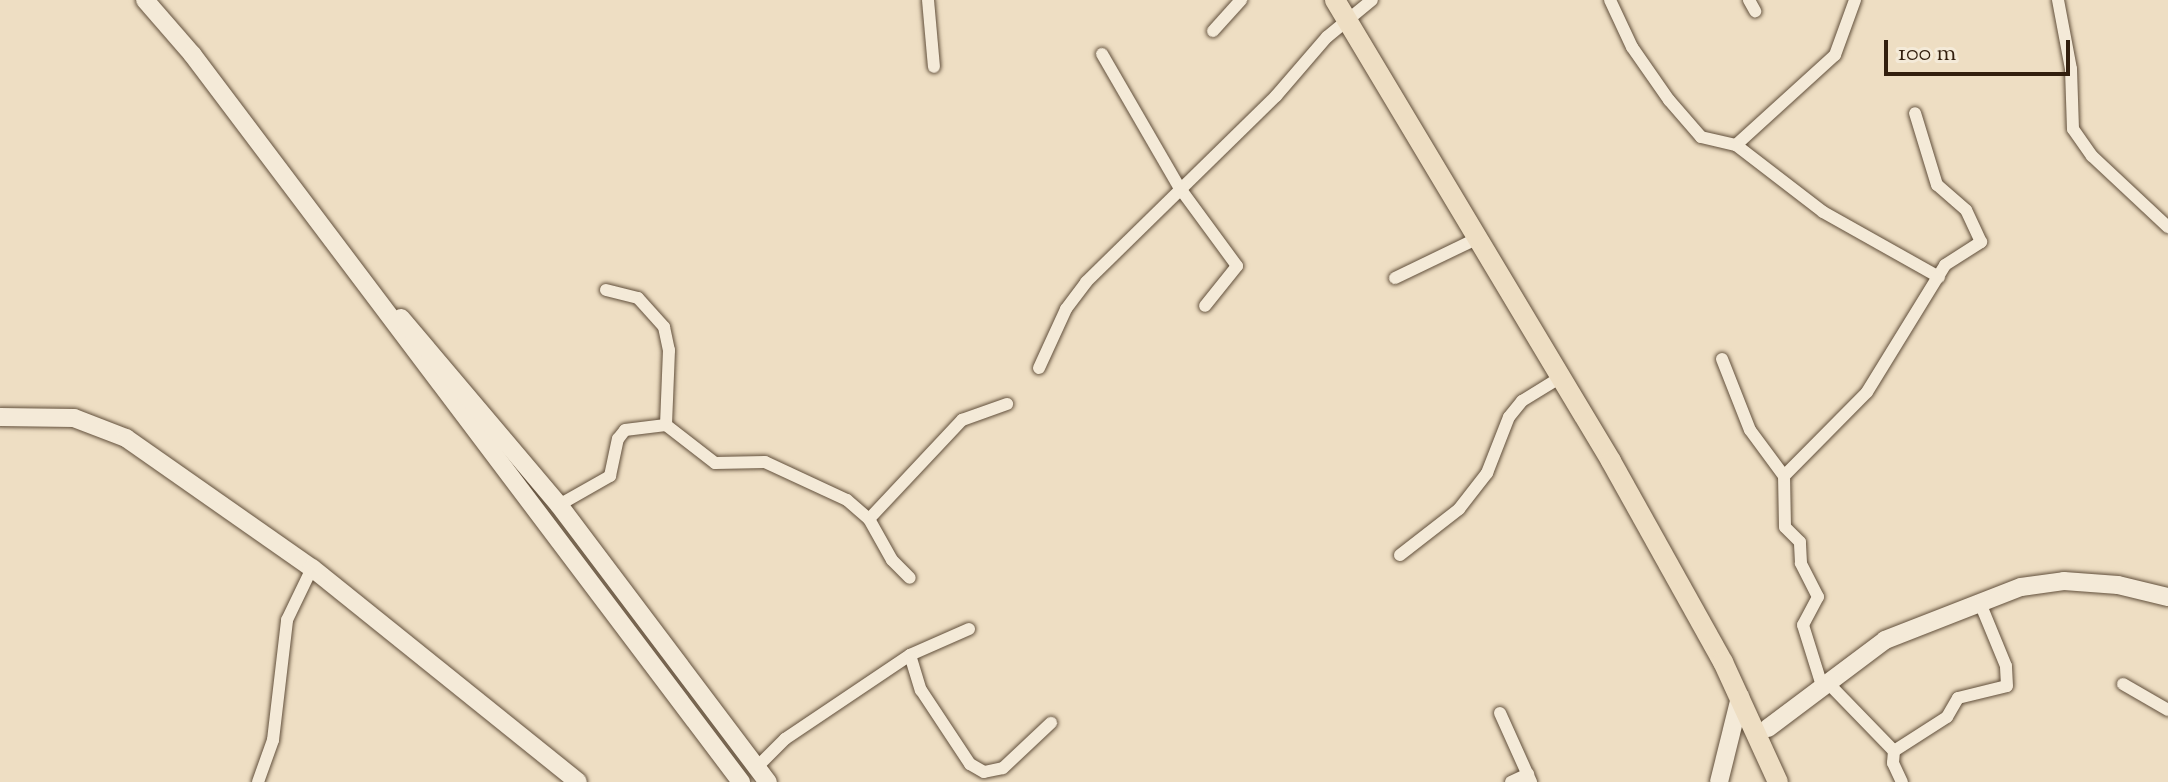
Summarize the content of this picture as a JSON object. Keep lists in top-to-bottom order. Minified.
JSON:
{"scale_bar":"100 m"}
